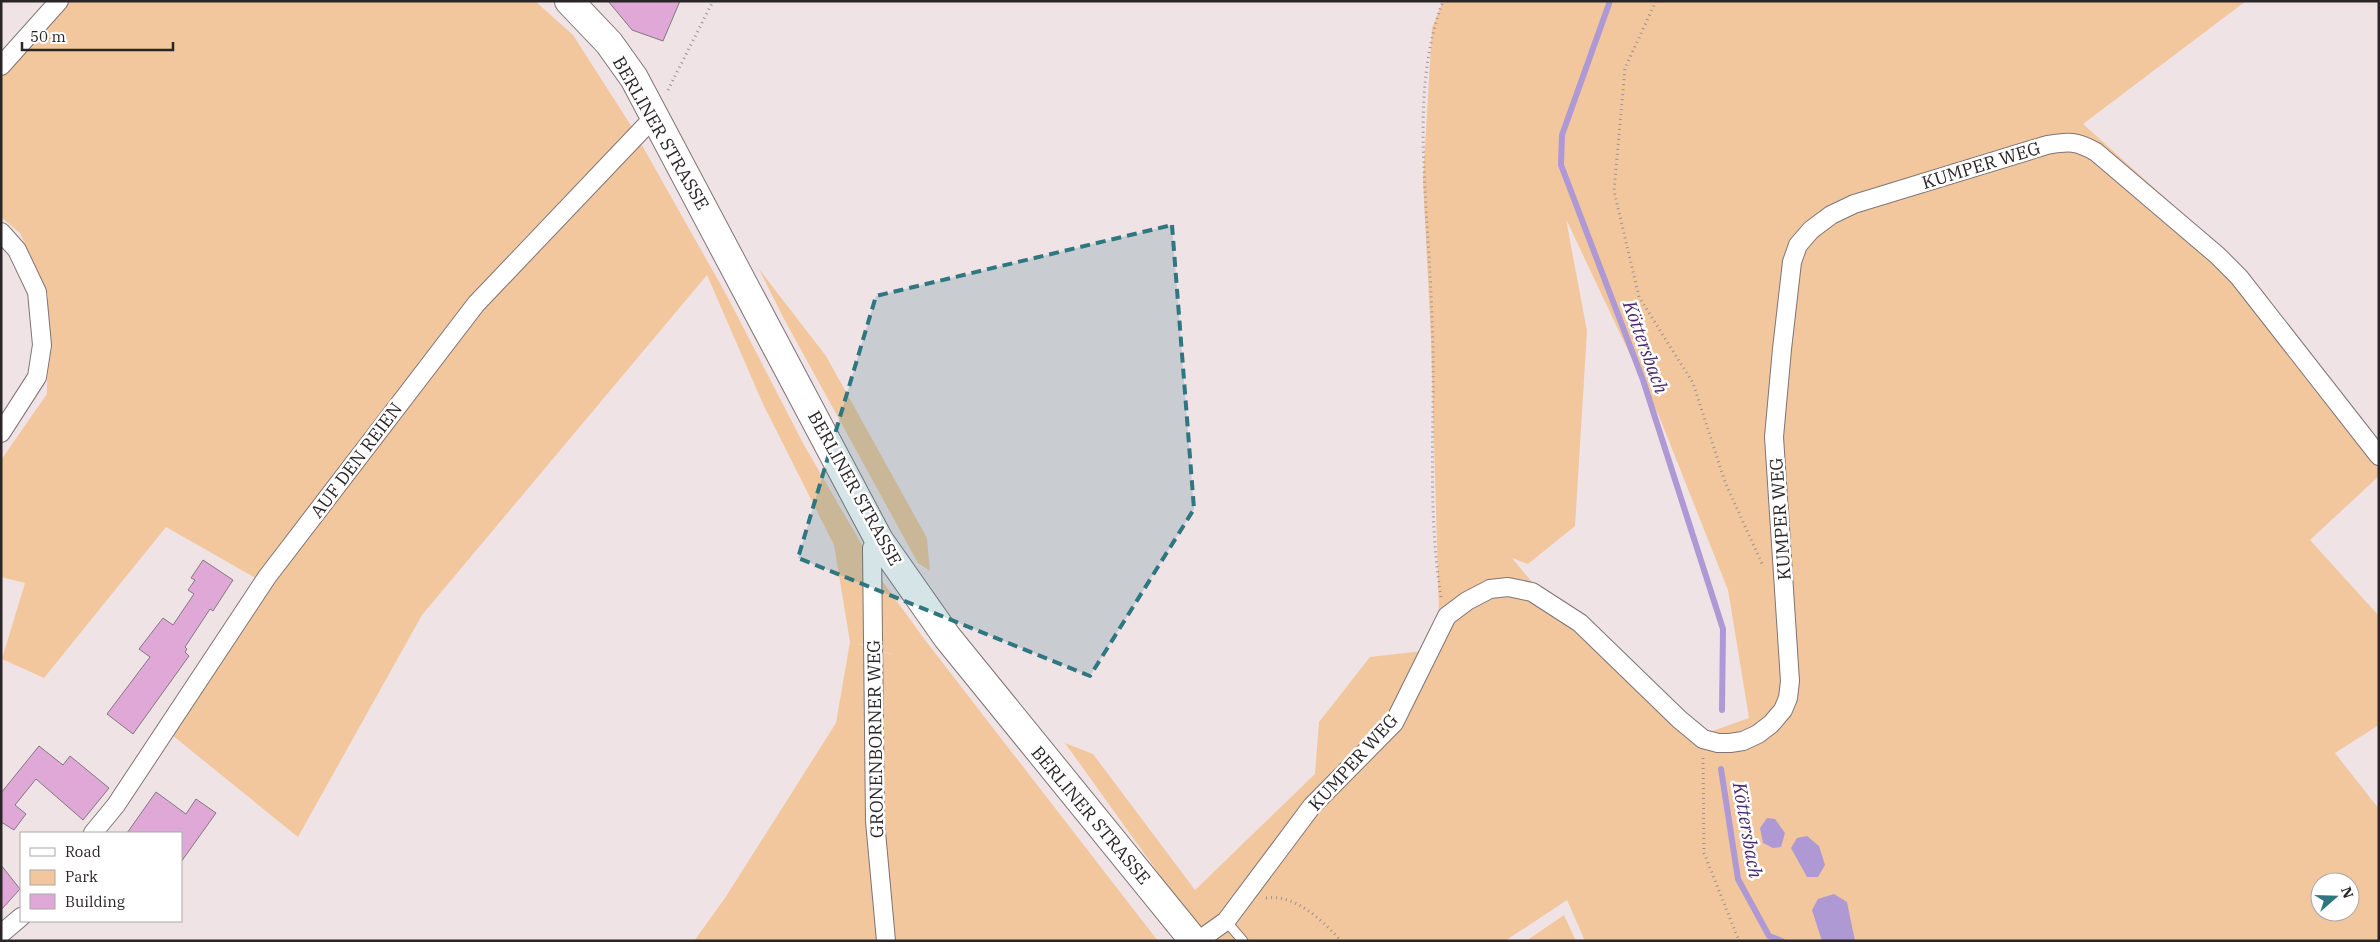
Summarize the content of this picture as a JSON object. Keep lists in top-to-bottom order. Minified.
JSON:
{"streets":{"main road":["BERLINER STRASSE"],"street":["KUMPER WEG","AUF DEN REIEN","GRONENBORNER WEG"]},"crossings":[["BERLINER STRASSE","AUF DEN REIEN"],["BERLINER STRASSE","GRONENBORNER WEG"]],"water":["Köttersbach"],"legend":["Road","Park","Building"],"scale_bar":"50 m","north":"right"}
